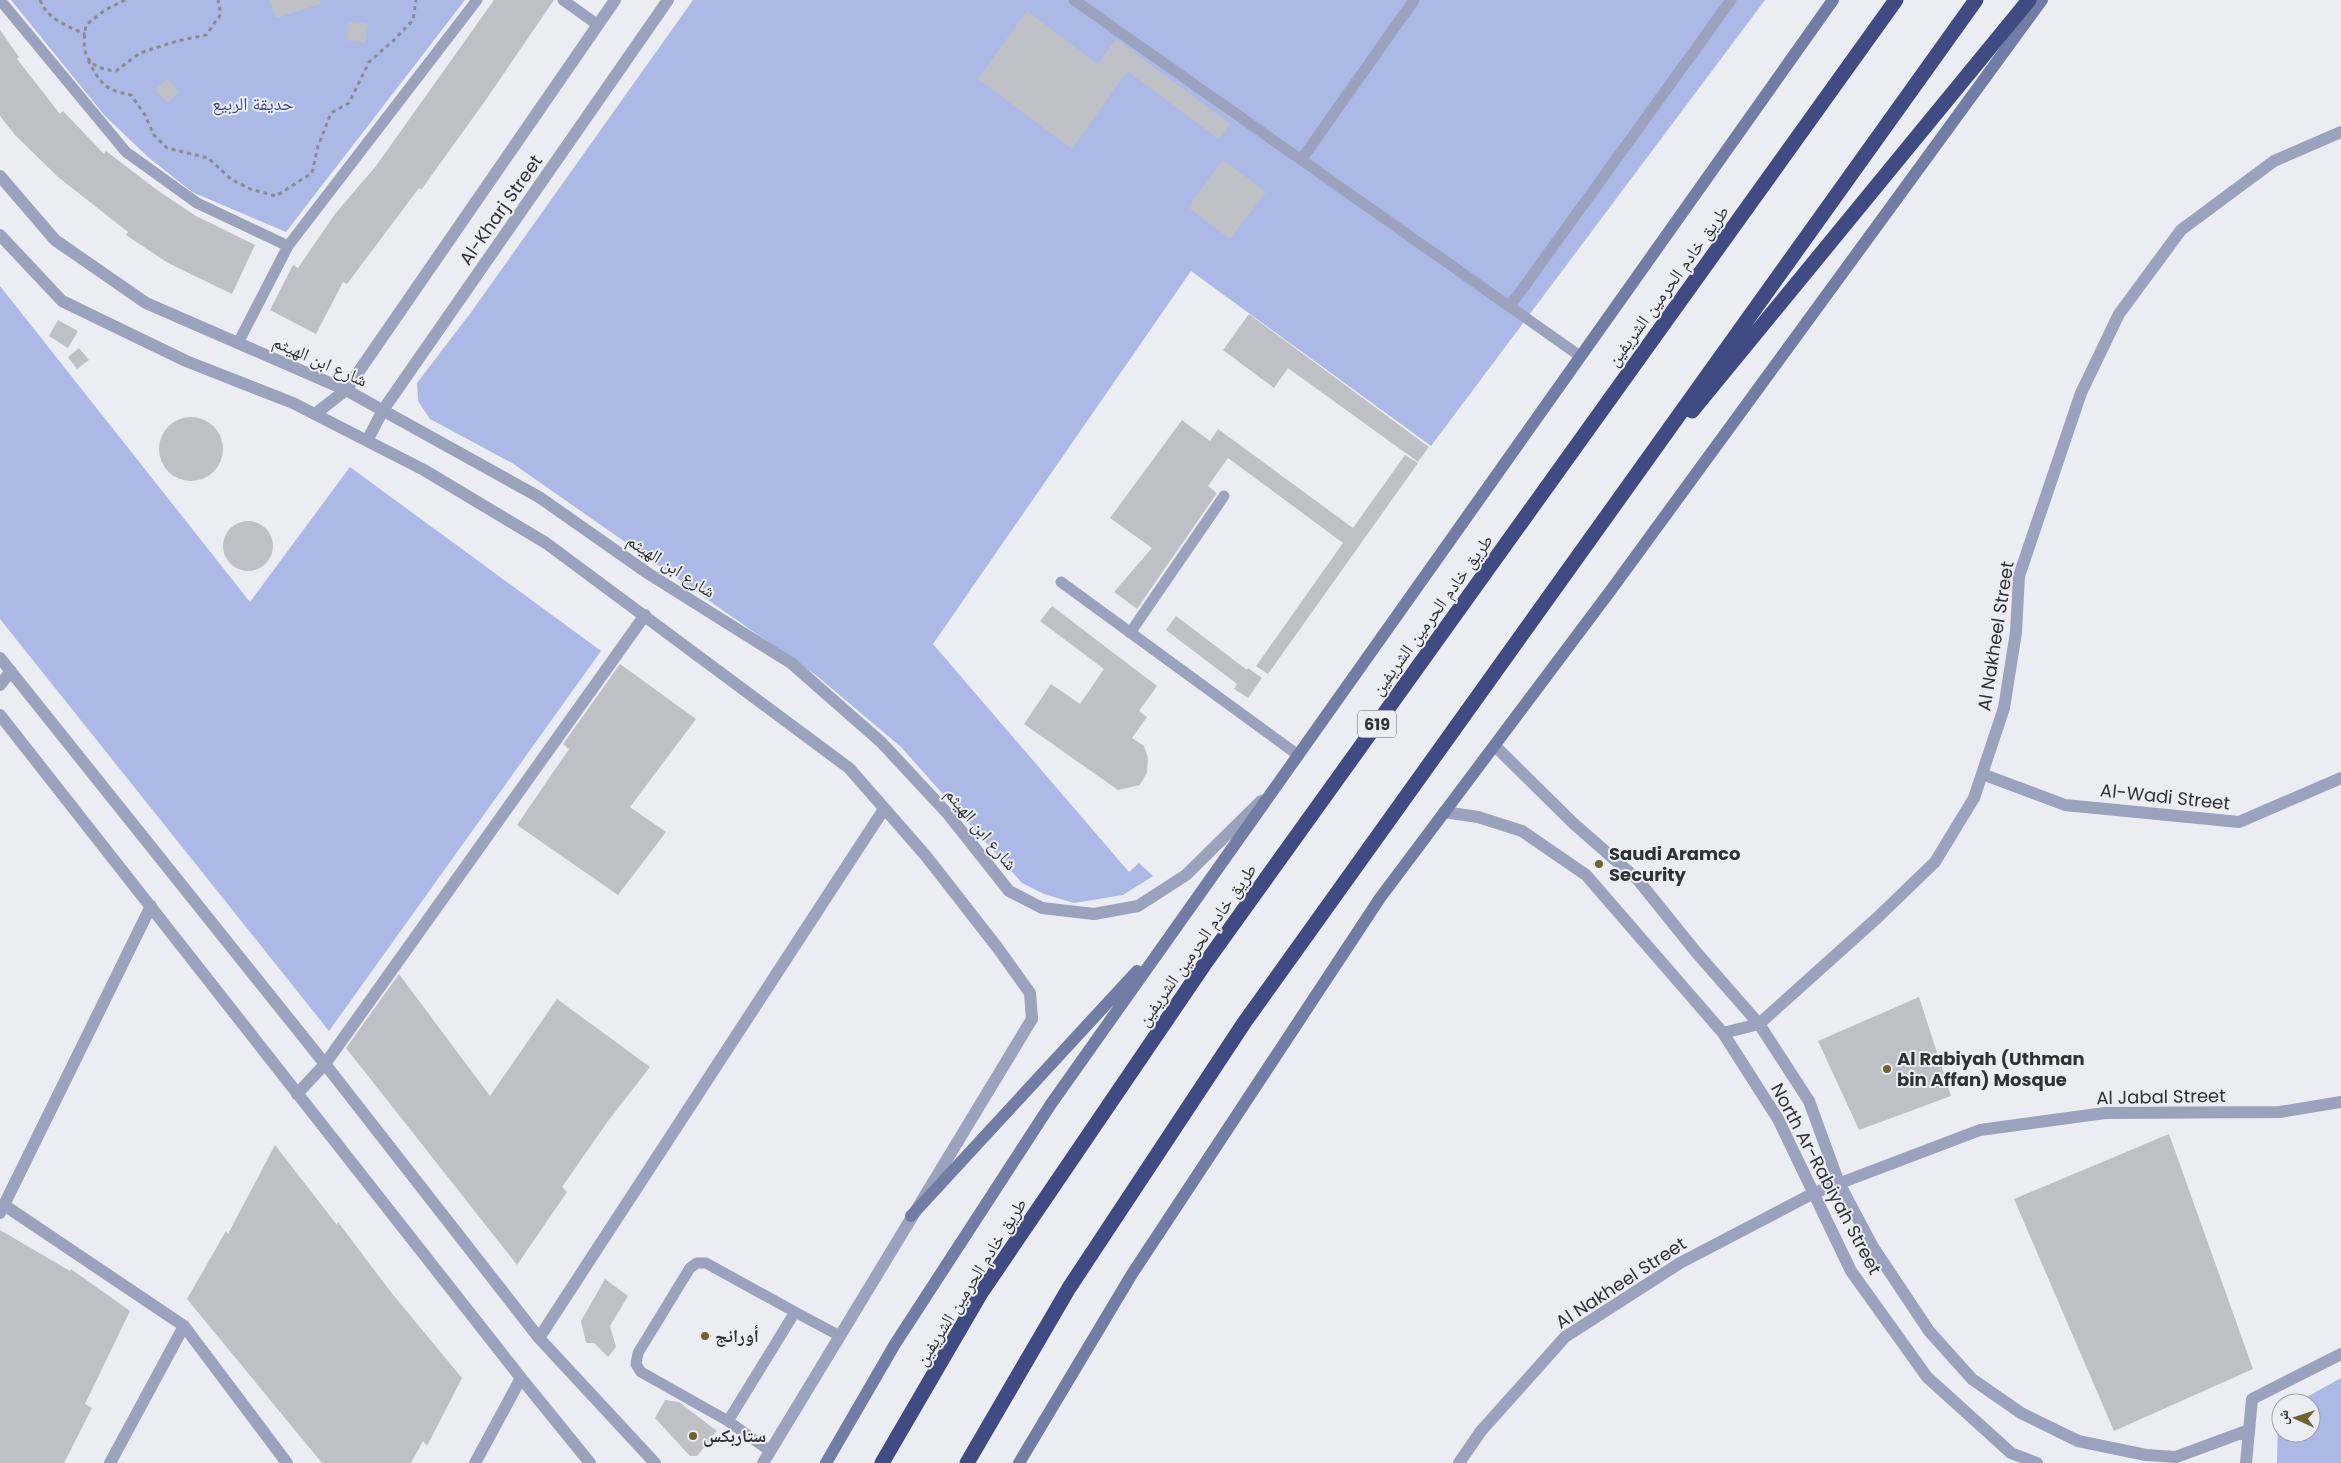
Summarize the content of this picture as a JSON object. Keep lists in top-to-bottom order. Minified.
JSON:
{"streets":{"highway":["طريق خادم الحرمين الشريفين","619"],"street":["Al-Kharj Street","شارع ابن الهيثم","Al Nakheel Street","Al-Wadi Street","Al Jabal Street","North Ar-Rabiyah Street"]},"crossings":[["Al-Kharj Street","شارع ابن الهيثم"],["Al Nakheel Street","Al-Wadi Street"],["Al Nakheel Street","Al Jabal Street"],["Al Nakheel Street","North Ar-Rabiyah Street"],["Al Jabal Street","North Ar-Rabiyah Street"]],"parks":["حديقة الربيع"],"places":["Saudi Aramco Security","Al Rabiyah (Uthman bin Affan) Mosque","أورانج","ستاربكس"],"north":"left"}
